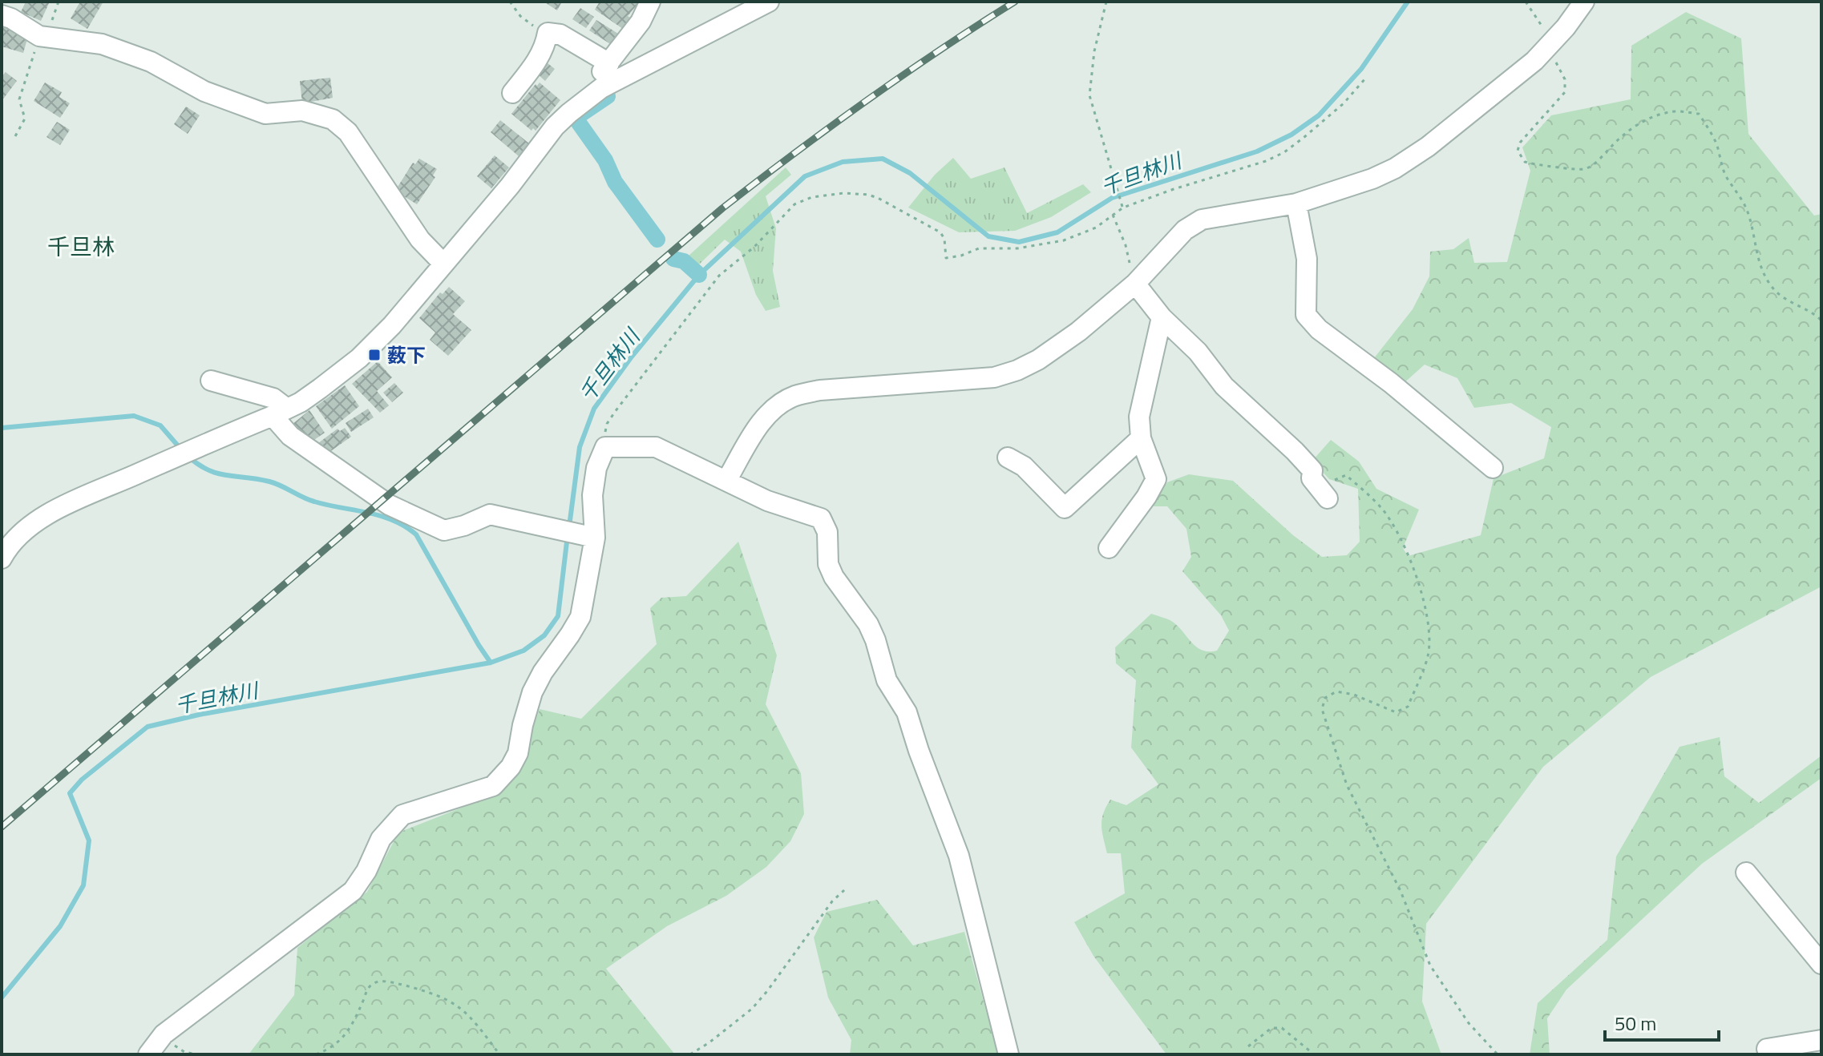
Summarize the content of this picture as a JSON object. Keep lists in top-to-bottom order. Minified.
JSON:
{"districts":["千旦林"],"water":["千旦林川"],"places":{"transit":["薮下"]},"scale_bar":"50 m"}
